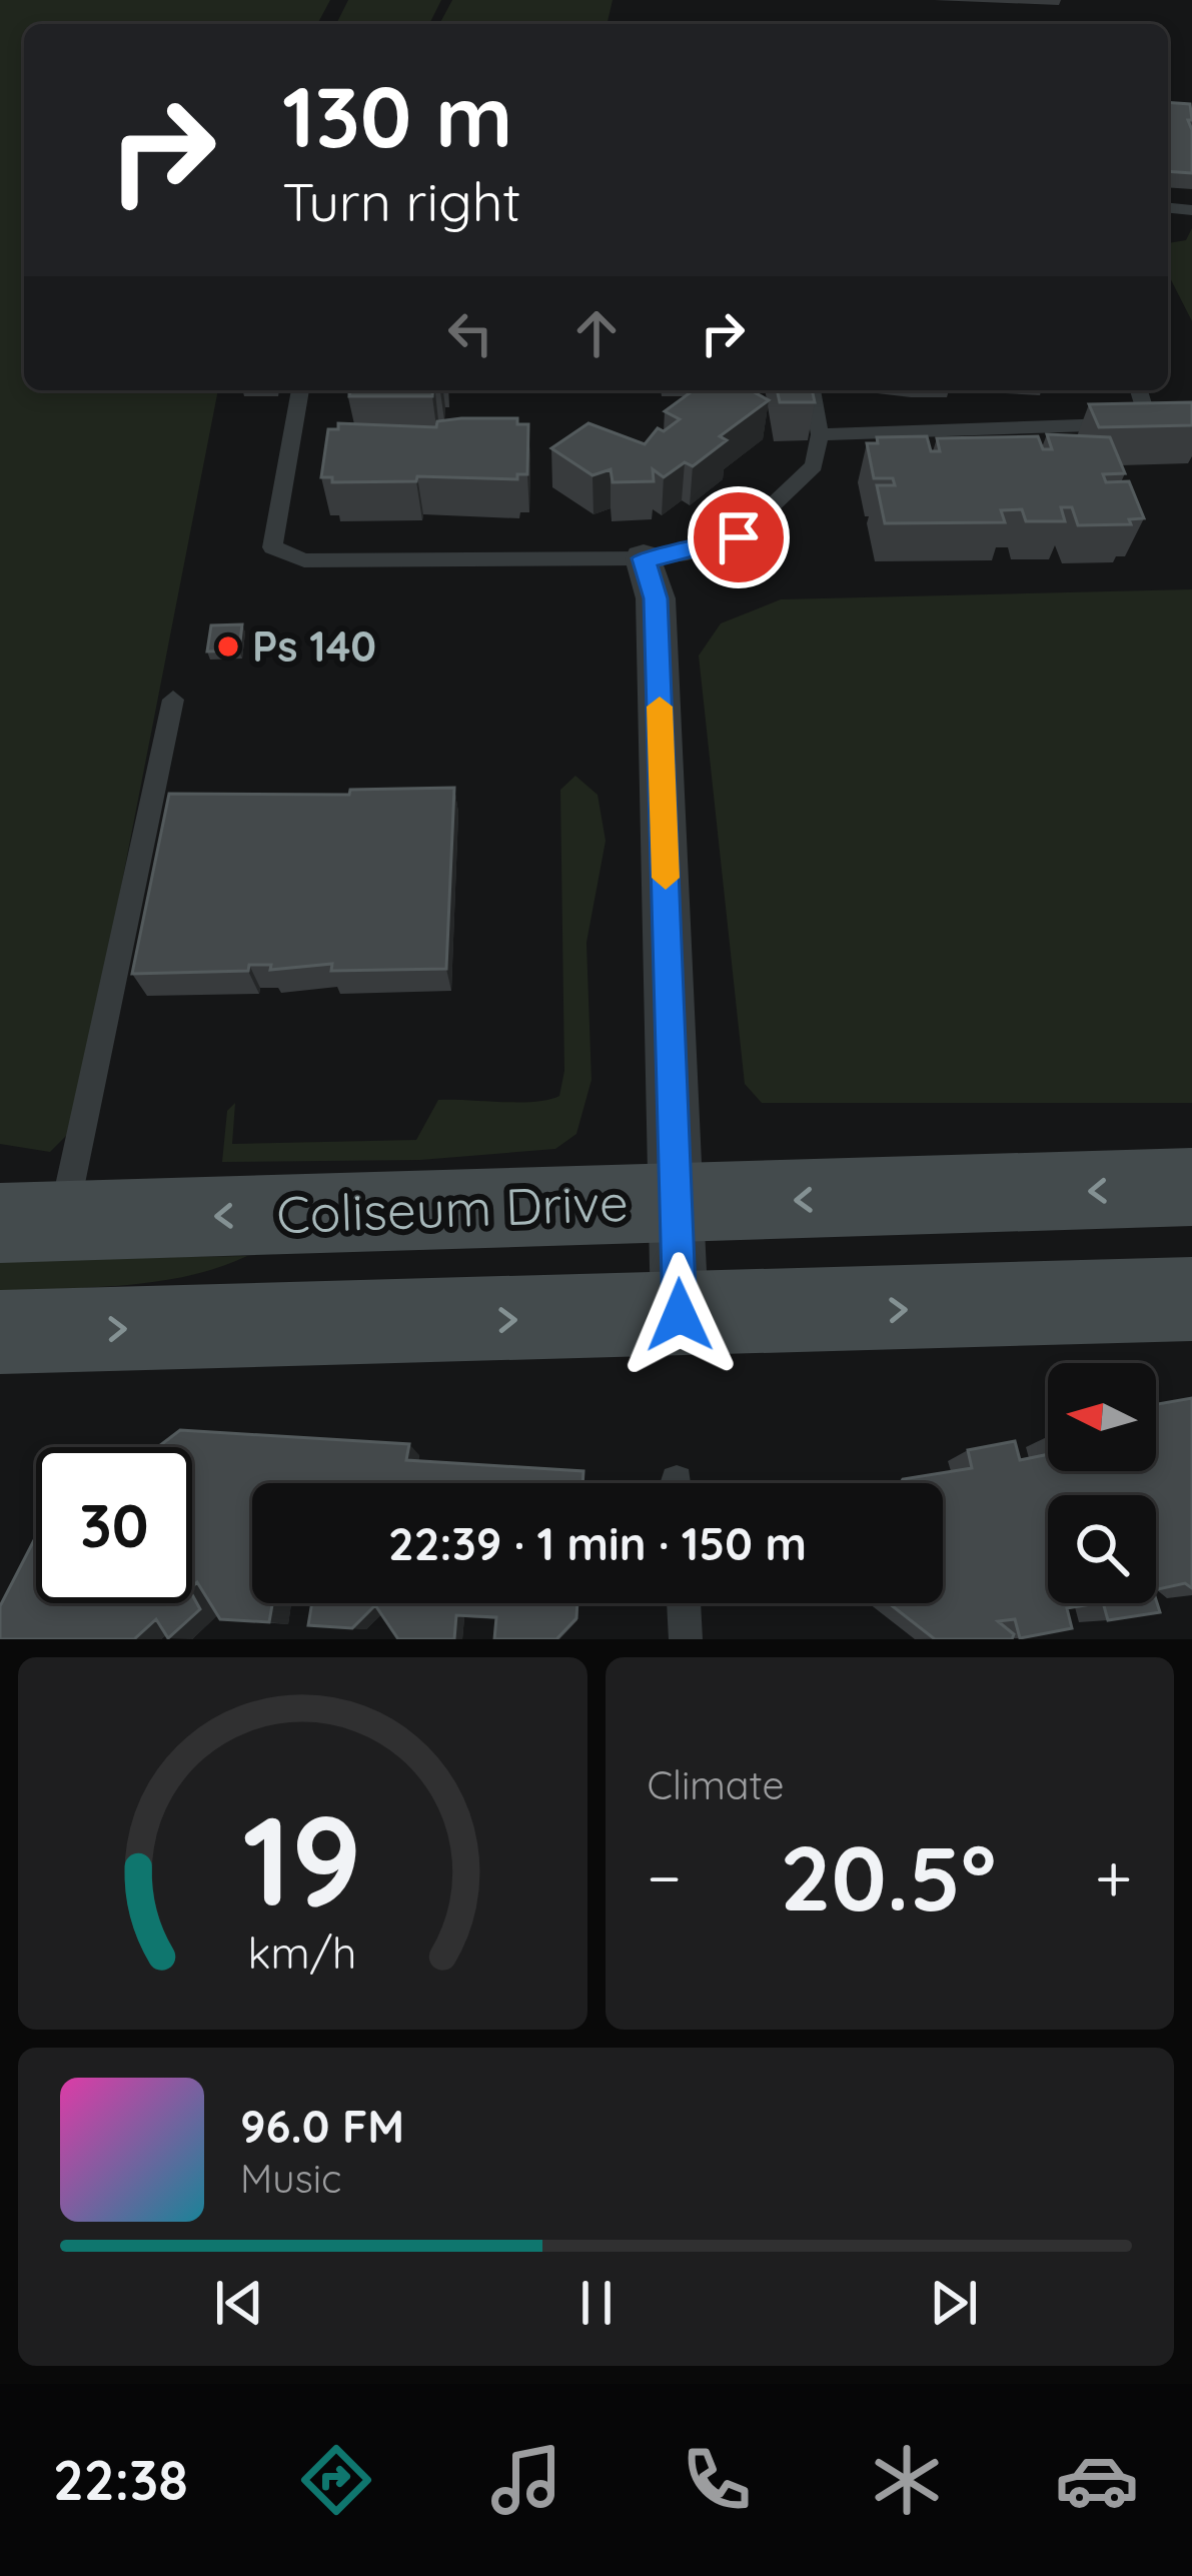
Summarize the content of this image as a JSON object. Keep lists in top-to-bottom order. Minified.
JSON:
{"streets":{"street":["Coliseum Drive"]},"places":["Ps 140"],"north":"left","page":{"turn":["130 m","Turn right"],"limit":"30","trip":"22:39 · 1 min · 150 m","tile":"Climate","heat":["−","20.5°","+"],"song":["96.0 FM","Music"],"tabs":"22:38","gauge":["19","km/h"]}}
